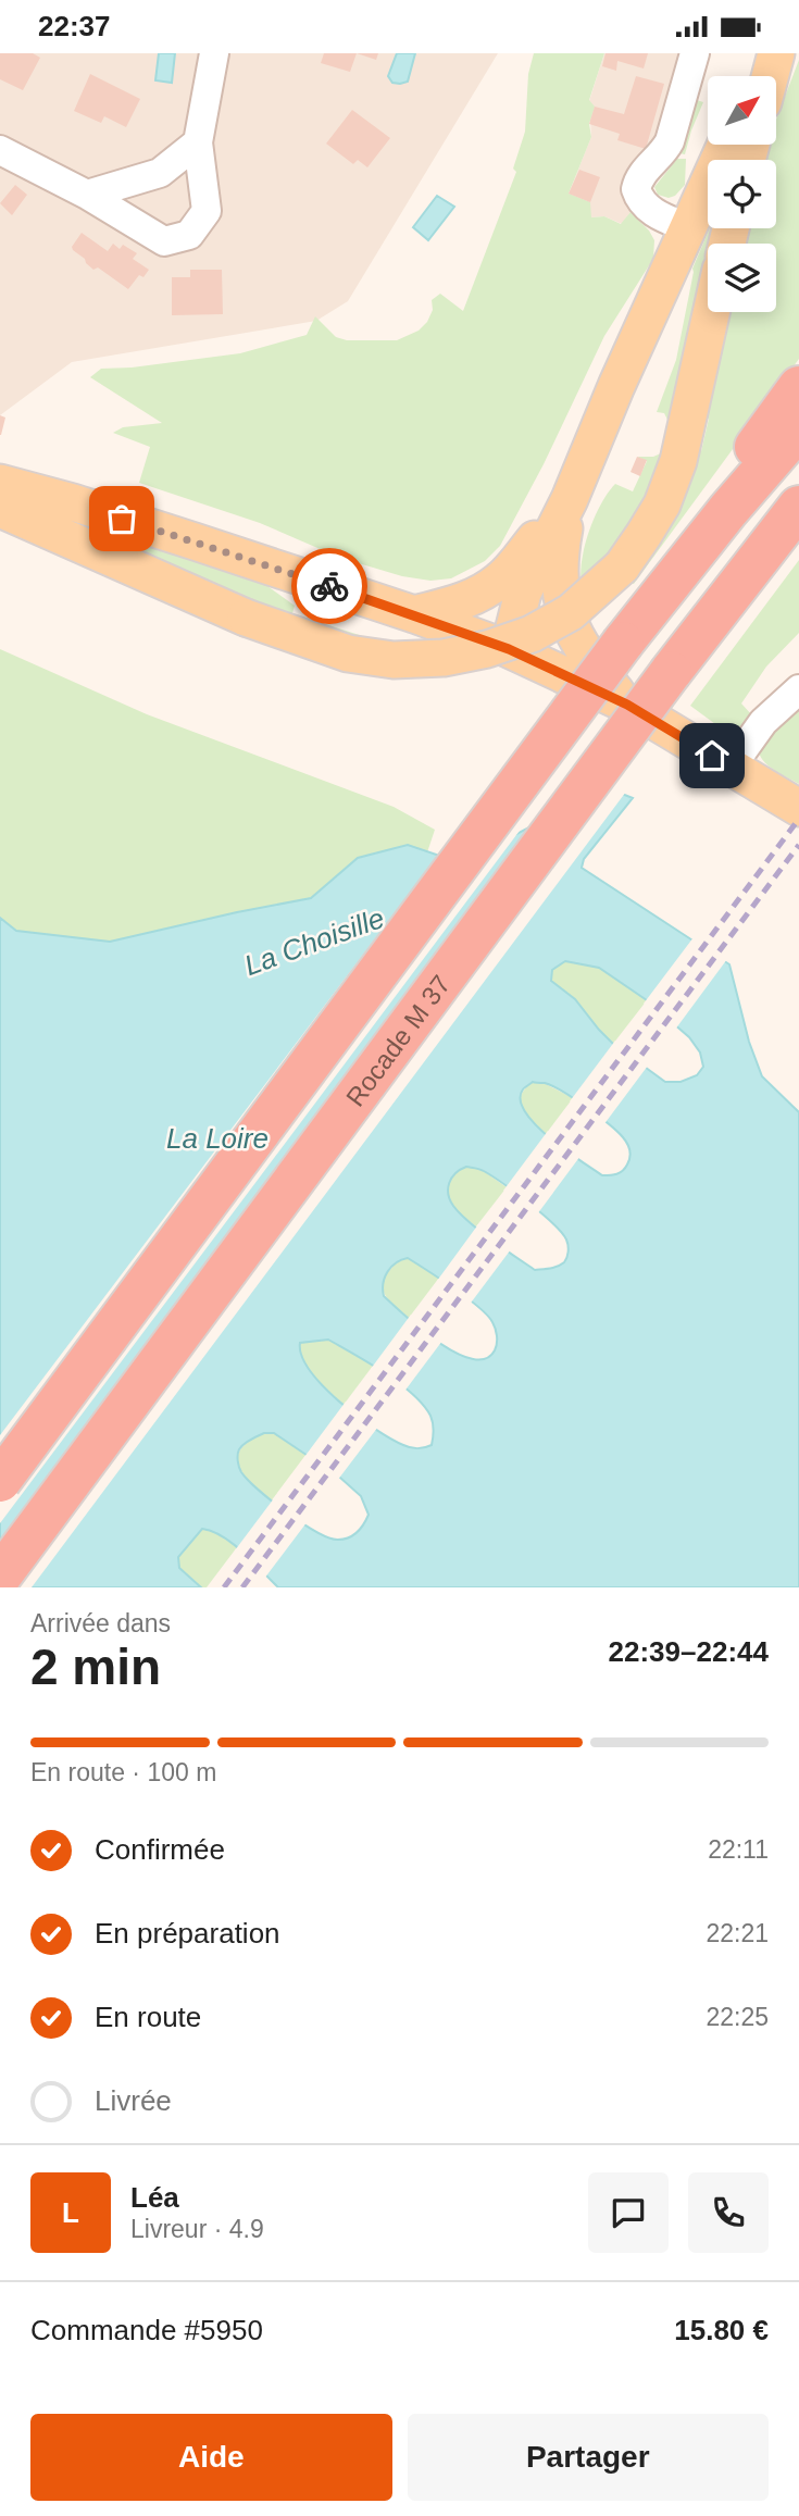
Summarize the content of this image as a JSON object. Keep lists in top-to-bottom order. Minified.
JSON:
{"streets":{"highway":["Rocade M 37"]},"water":["La Choisille","La Loire"],"north":"top right","page":{"status":"22:37","heading":["2 min","Arrivée dans","22:39–22:44"],"panel":["Léa","Livreur · 4.9","Commande #5950","15.80 €"],"bar":"En route · 100 m","list":[["Confirmée","22:11"],["En préparation","22:21"],["En route","22:25"],"Livrée"],"round":"L","buttons":["Aide","Partager"]}}
